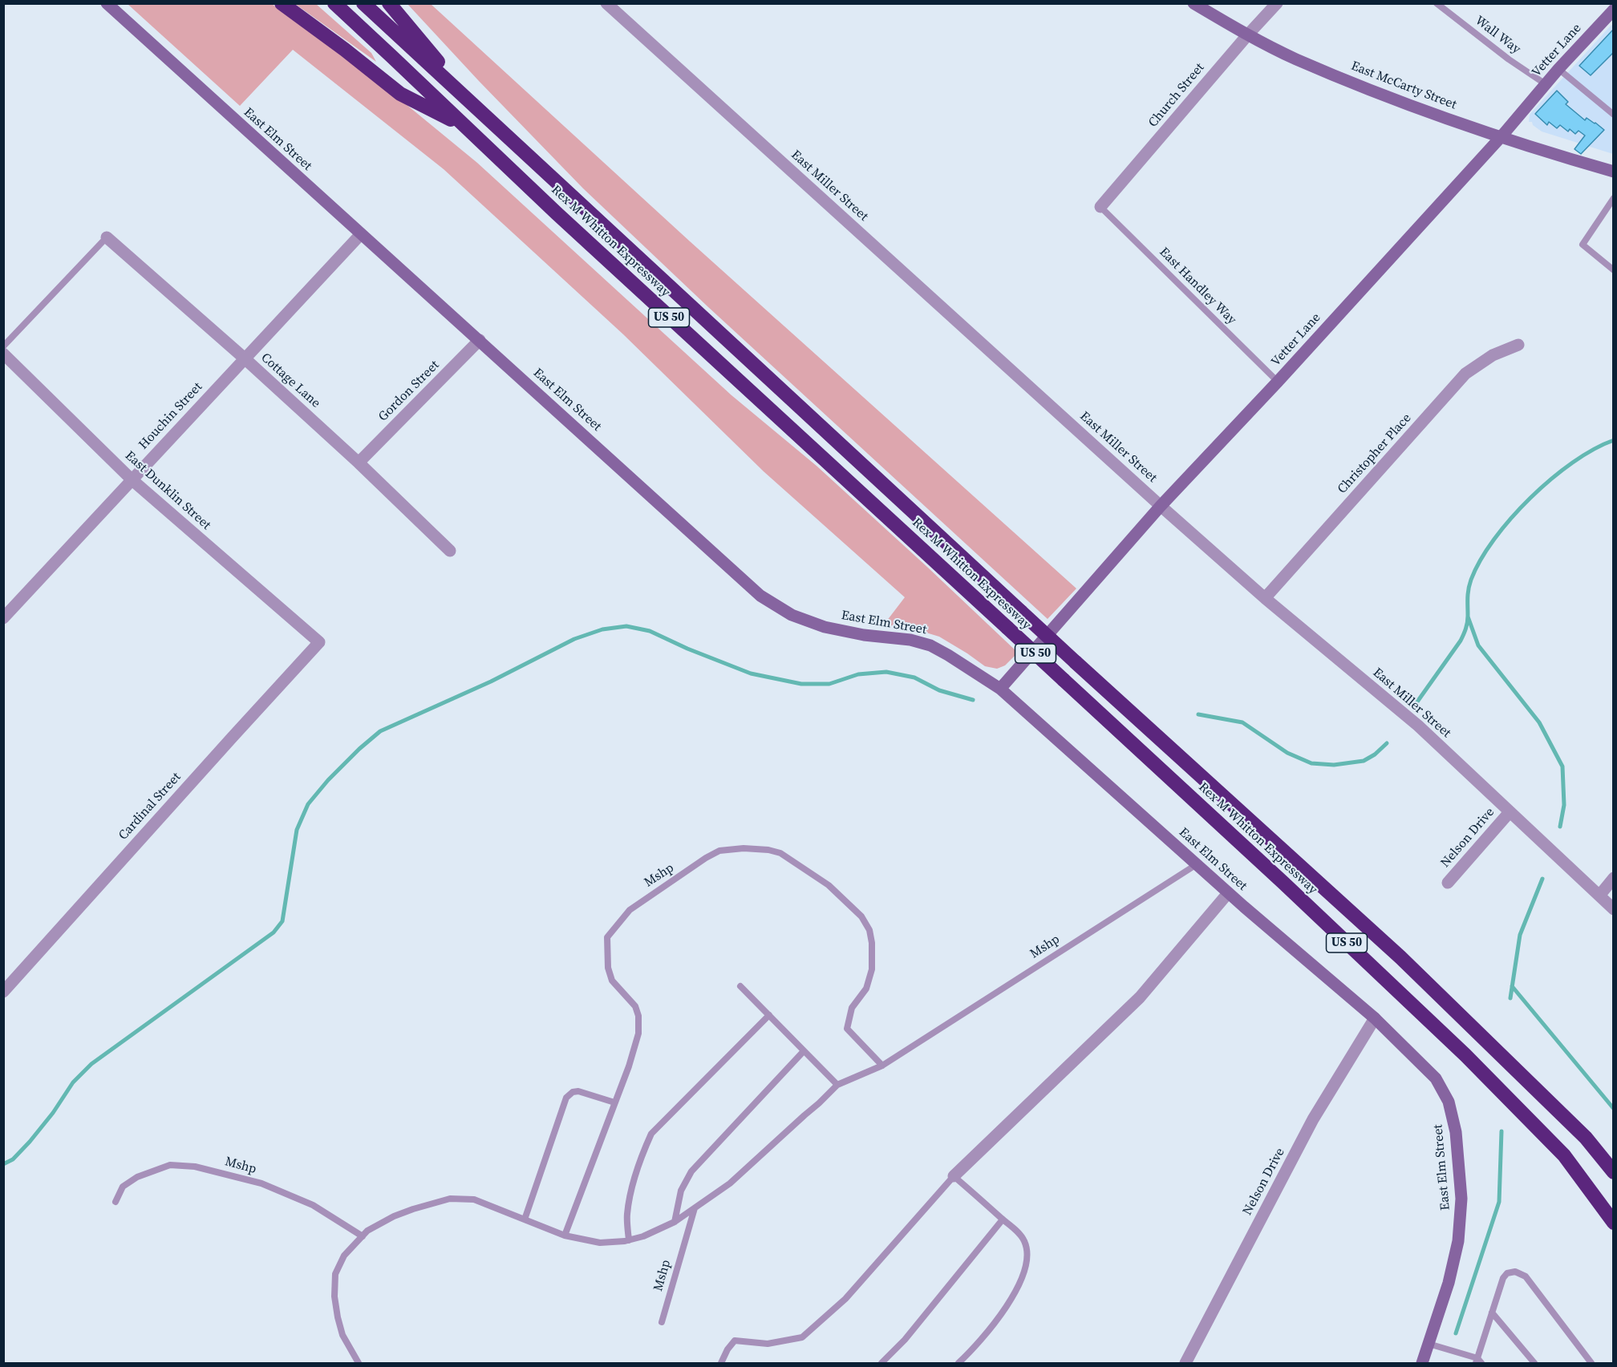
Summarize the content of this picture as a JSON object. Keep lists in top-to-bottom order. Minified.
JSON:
{"streets":{"highway":["Rex M Whitton Expressway","US 50"],"street":["Vetter Lane","East McCarty Street","Church Street","East Elm Street","East Miller Street","Cottage Lane","Gordon Street","Houchin Street","Christopher Place","East Dunklin Street","Cardinal Street","Nelson Drive"],"lane":["Wall Way","East Handley Way","Mshp"]},"crossings":[["Wall Way","Vetter Lane"],["Vetter Lane","East McCarty Street"],["Vetter Lane","East Elm Street"],["Vetter Lane","East Miller Street"],["Vetter Lane","East Handley Way"],["East McCarty Street","Church Street"],["Church Street","East Handley Way"],["East Elm Street","Gordon Street"],["East Elm Street","Houchin Street"],["East Elm Street","Nelson Drive"],["East Elm Street","Mshp"],["East Miller Street","Christopher Place"],["East Miller Street","Nelson Drive"],["Cottage Lane","Gordon Street"],["Cottage Lane","Houchin Street"],["Houchin Street","East Dunklin Street"],["East Dunklin Street","Cardinal Street"]]}
